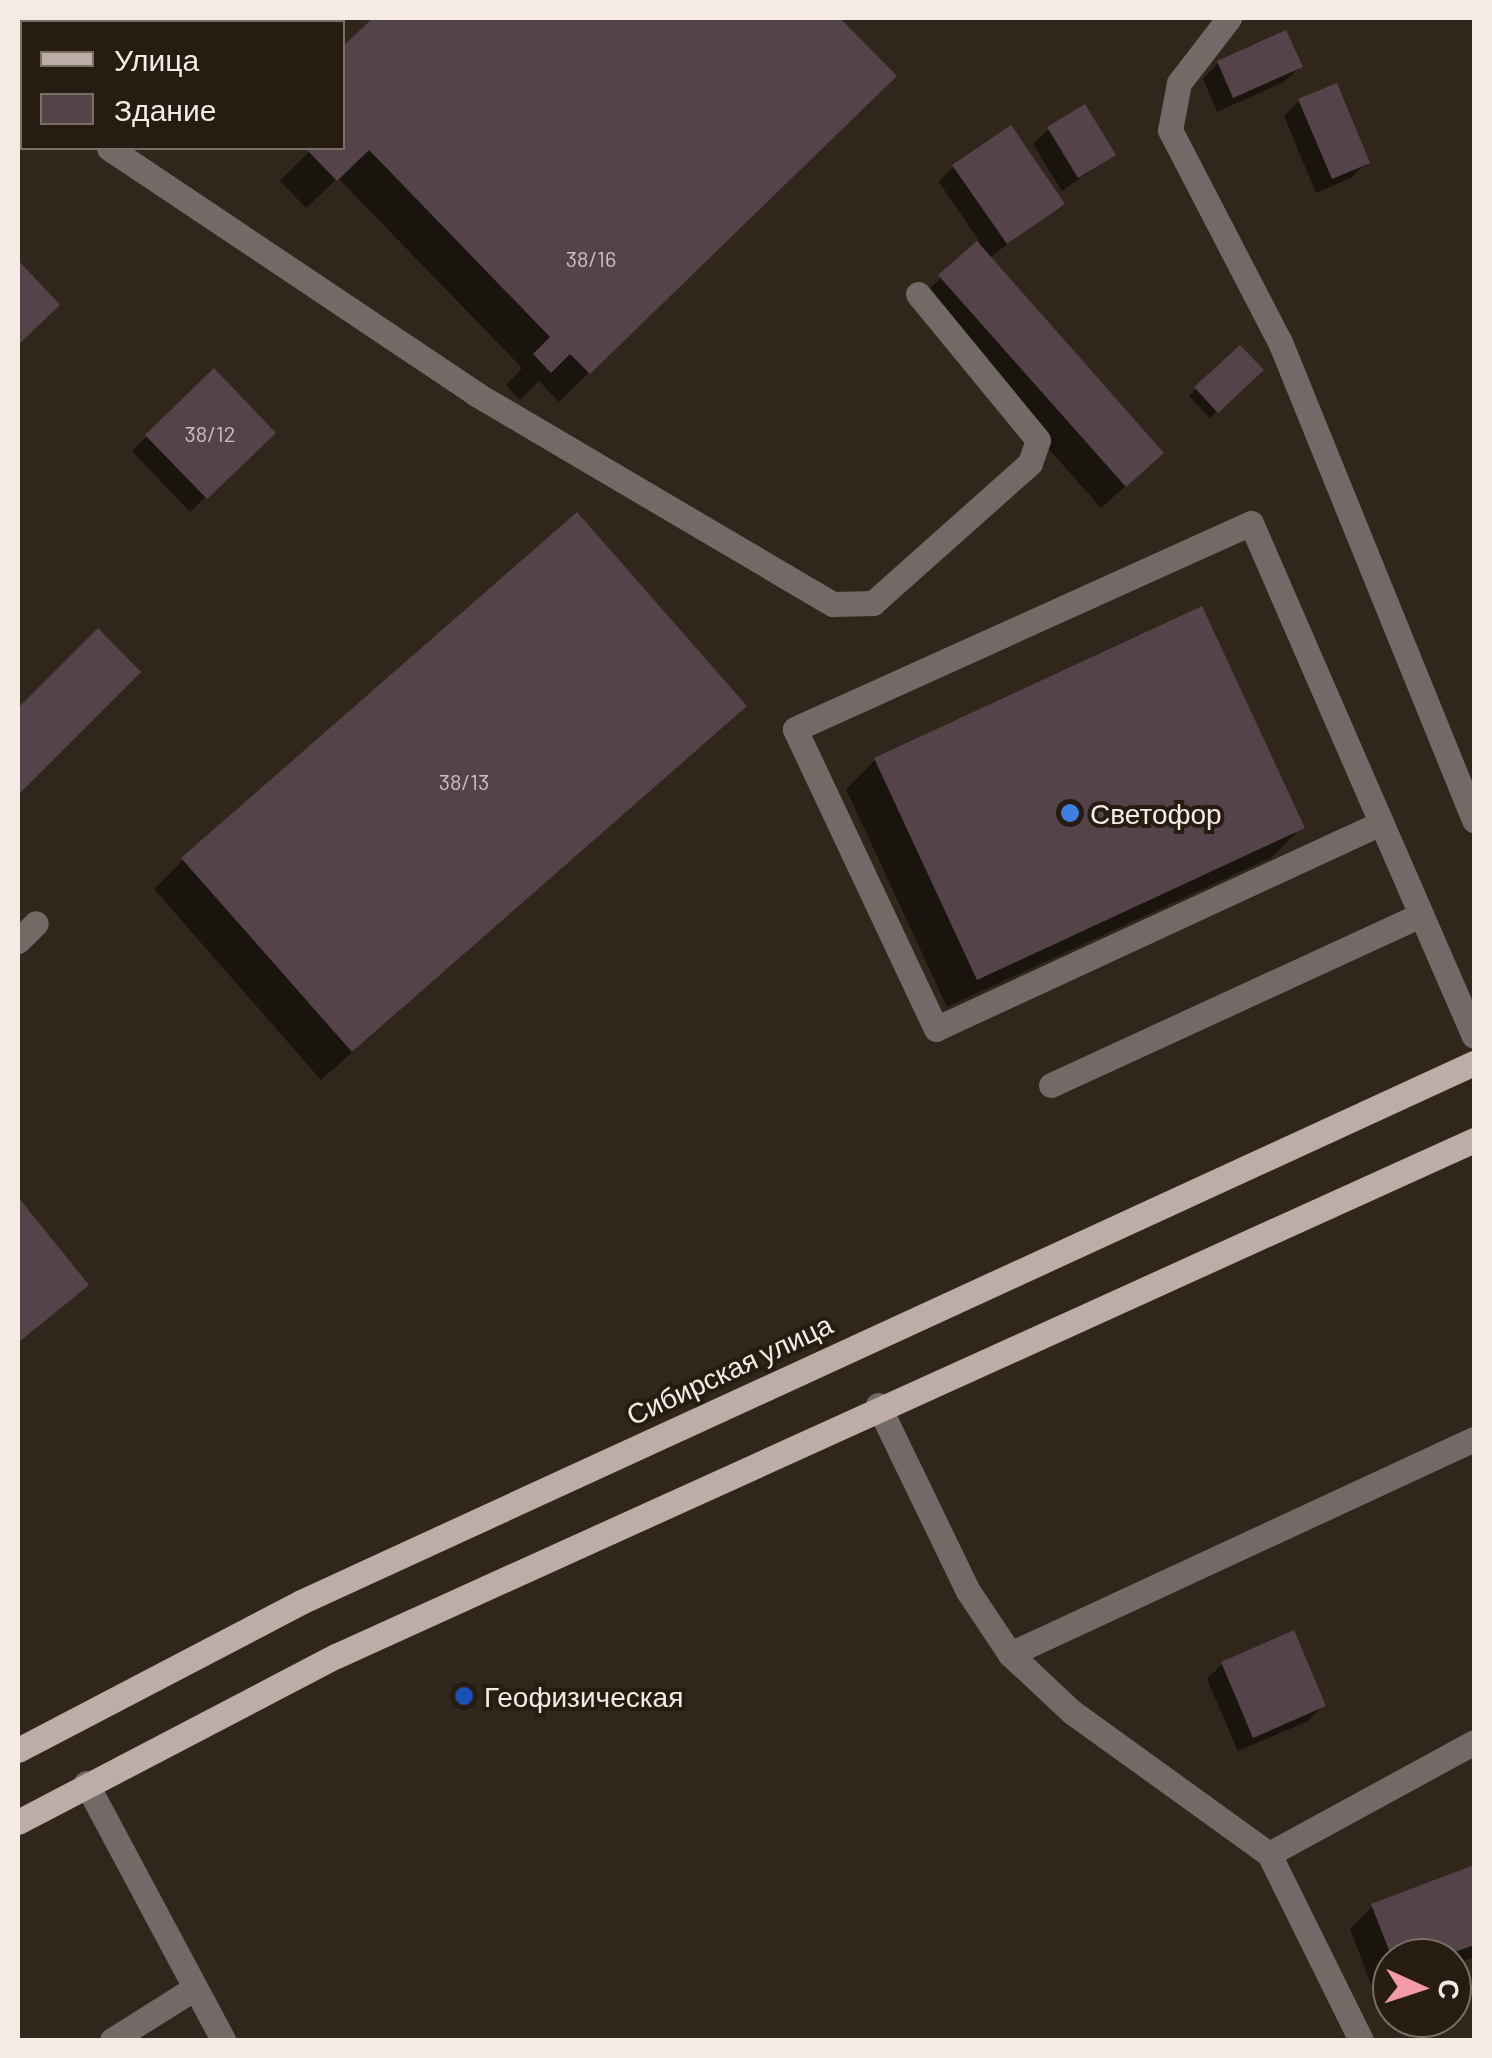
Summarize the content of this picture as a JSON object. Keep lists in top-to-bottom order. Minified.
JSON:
{"streets":{"main road":["Сибирская улица"]},"places":["Светофор","Геофизическая"],"house_numbers":["38/16","38/12","38/13"],"legend":["Улица","Здание"],"north":"right"}
